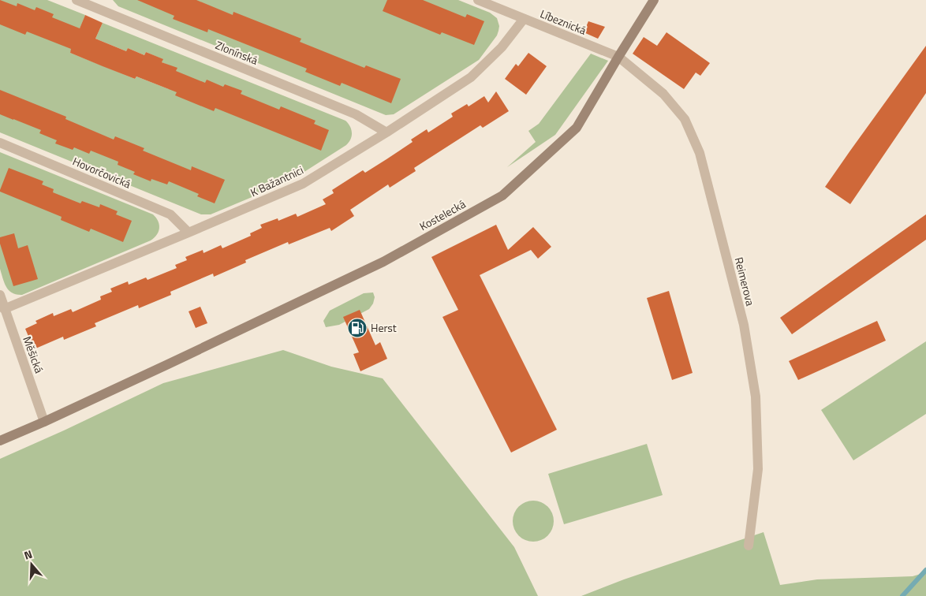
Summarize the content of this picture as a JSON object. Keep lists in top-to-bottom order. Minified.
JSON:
{"streets":{"main road":["Kostelecká"],"street":["Líbeznická","Zlonínská","Hovorčovická","K Bažantnici","Reimerova","Měšická"]},"crossings":[["Líbeznická","K Bažantnici"],["Líbeznická","Kostelecká"],["Líbeznická","Reimerova"],["Zlonínská","K Bažantnici"],["Hovorčovická","K Bažantnici"],["K Bažantnici","Měšická"],["Kostelecká","Reimerova"],["Kostelecká","Měšická"]],"places":{"fuel station":["Herst"]},"north":"top"}
